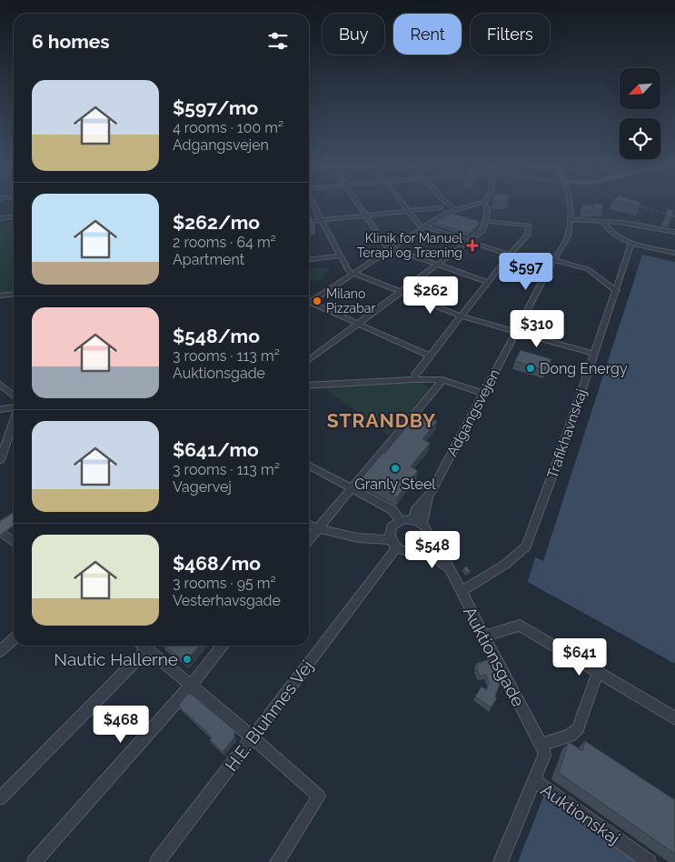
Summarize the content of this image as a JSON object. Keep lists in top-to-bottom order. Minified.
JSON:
{"streets":{"street":["Adgangsvejen","Trafikhavnskaj","Auktionsgade","H.E. Bluhmes Vej","Auktionskaj"]},"crossings":[["Adgangsvejen","Auktionsgade"],["Adgangsvejen","H.E. Bluhmes Vej"],["Trafikhavnskaj","Auktionsgade"],["Auktionsgade","H.E. Bluhmes Vej"]],"districts":["STRANDBY"],"places":{"health":["Klinik for Manuel Terapi og Træning"],"other":["Milano Pizzabar","Dong Energy","Granly Steel","Nautic Hallerne"]},"north":"bottom left","page":{"chip":["Buy","Rent","Filters"],"heading":"6 homes","list":[{"name":"$597/mo","note":"4 rooms · 100 m² · Adgangsvejen"},{"name":"$262/mo","note":"2 rooms · 64 m² · Apartment"},{"name":"$548/mo","note":"3 rooms · 113 m² · Auktionsgade"},{"name":"$641/mo","note":"3 rooms · 113 m² · Vagervej"},{"name":"$468/mo","note":"3 rooms · 95 m² · Vesterhavsgade"}],"price":["$597","$262","$310","$548","$641","$468"]}}
